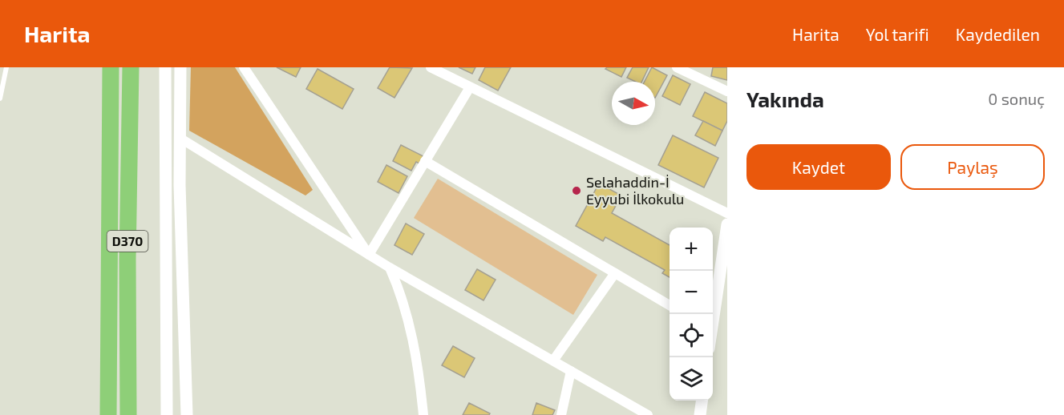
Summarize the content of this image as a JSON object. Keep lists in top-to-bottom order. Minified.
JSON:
{"streets":{"highway":["D370"]},"places":["Selahaddin-İ Eyyubi İlkokulu"],"north":"right","page":{"header":"Harita","nav":["Harita","Yol tarifi","Kaydedilen"],"heading":["Yakında","0 sonuç"],"buttons":["Kaydet","Paylaş"],"map_buttons":["+","−"]}}
